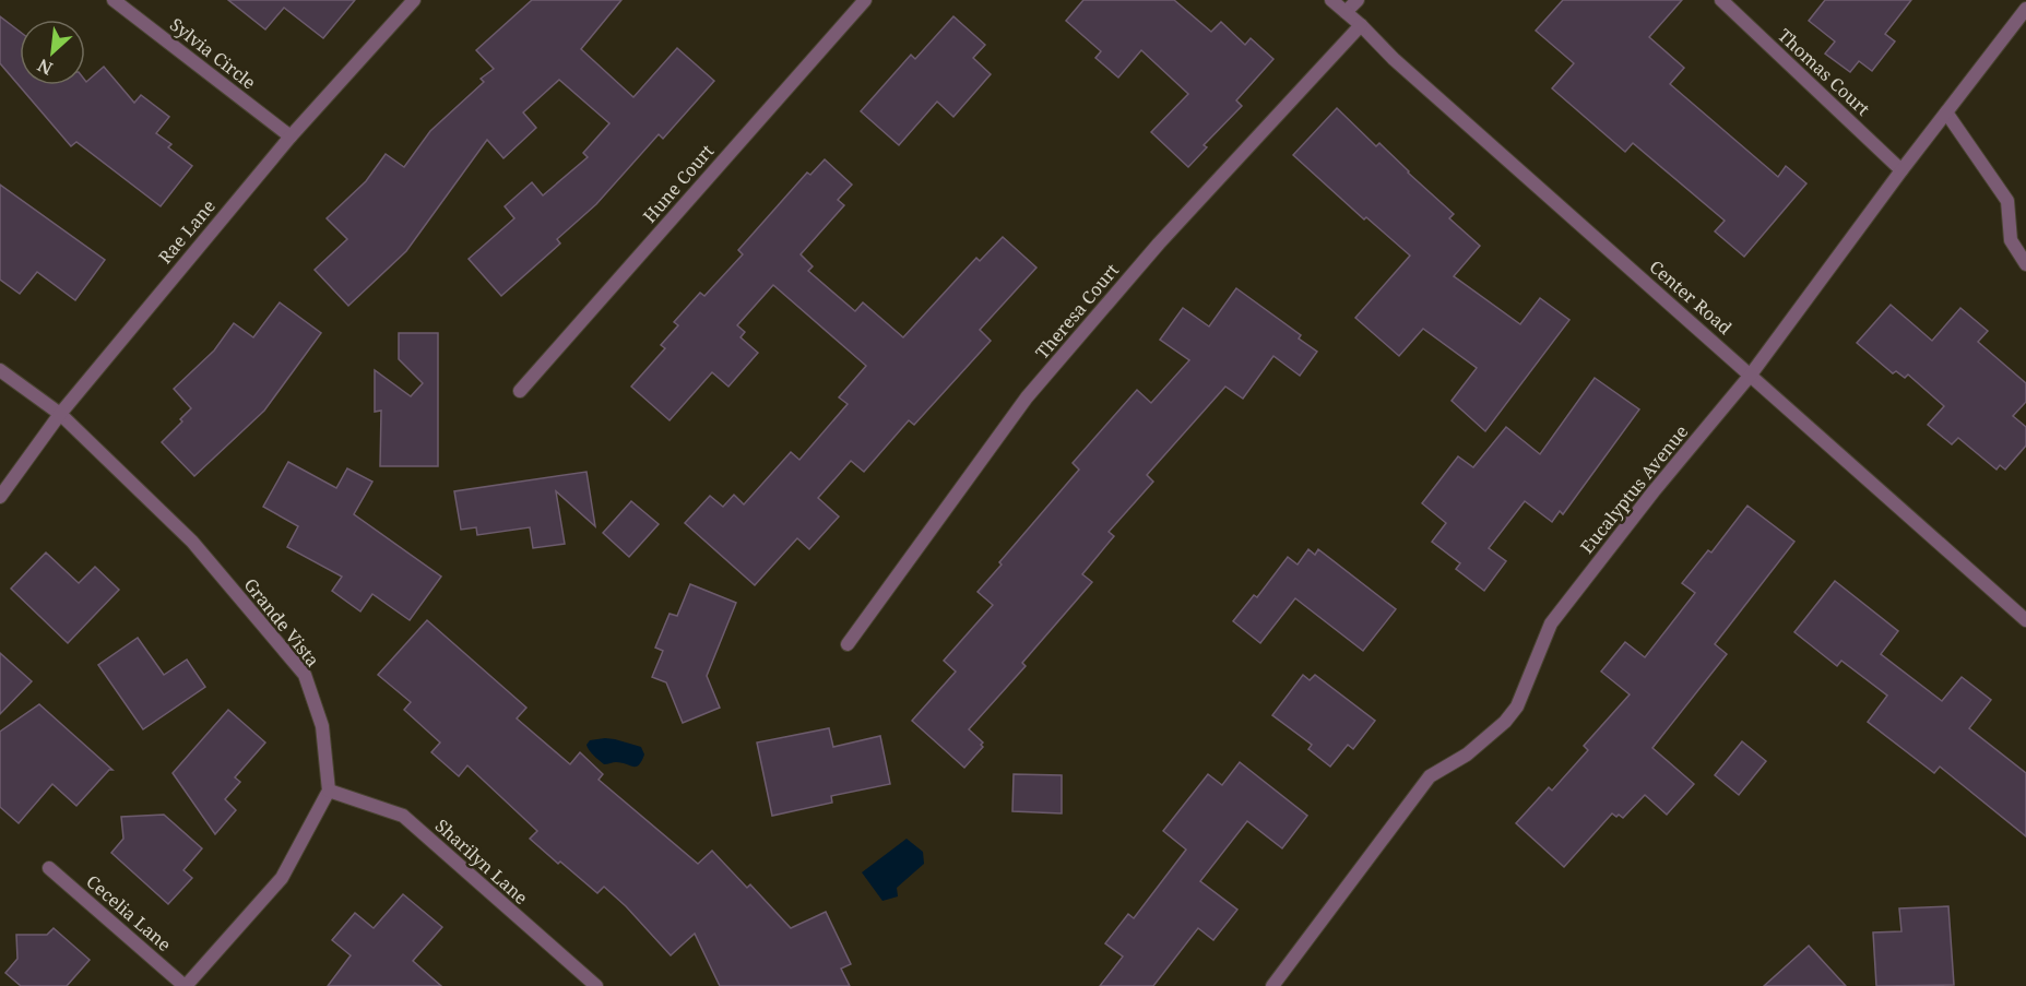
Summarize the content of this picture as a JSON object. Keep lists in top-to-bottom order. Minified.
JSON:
{"streets":{"street":["Sylvia Circle","Thomas Court","Hune Court","Rae Lane","Center Road","Theresa Court","Eucalyptus Avenue","Grande Vista","Sharilyn Lane","Cecelia Lane"]},"crossings":[["Sylvia Circle","Rae Lane"],["Thomas Court","Eucalyptus Avenue"],["Rae Lane","Grande Vista"],["Center Road","Theresa Court"],["Center Road","Eucalyptus Avenue"],["Grande Vista","Sharilyn Lane"]],"north":"bottom left"}
